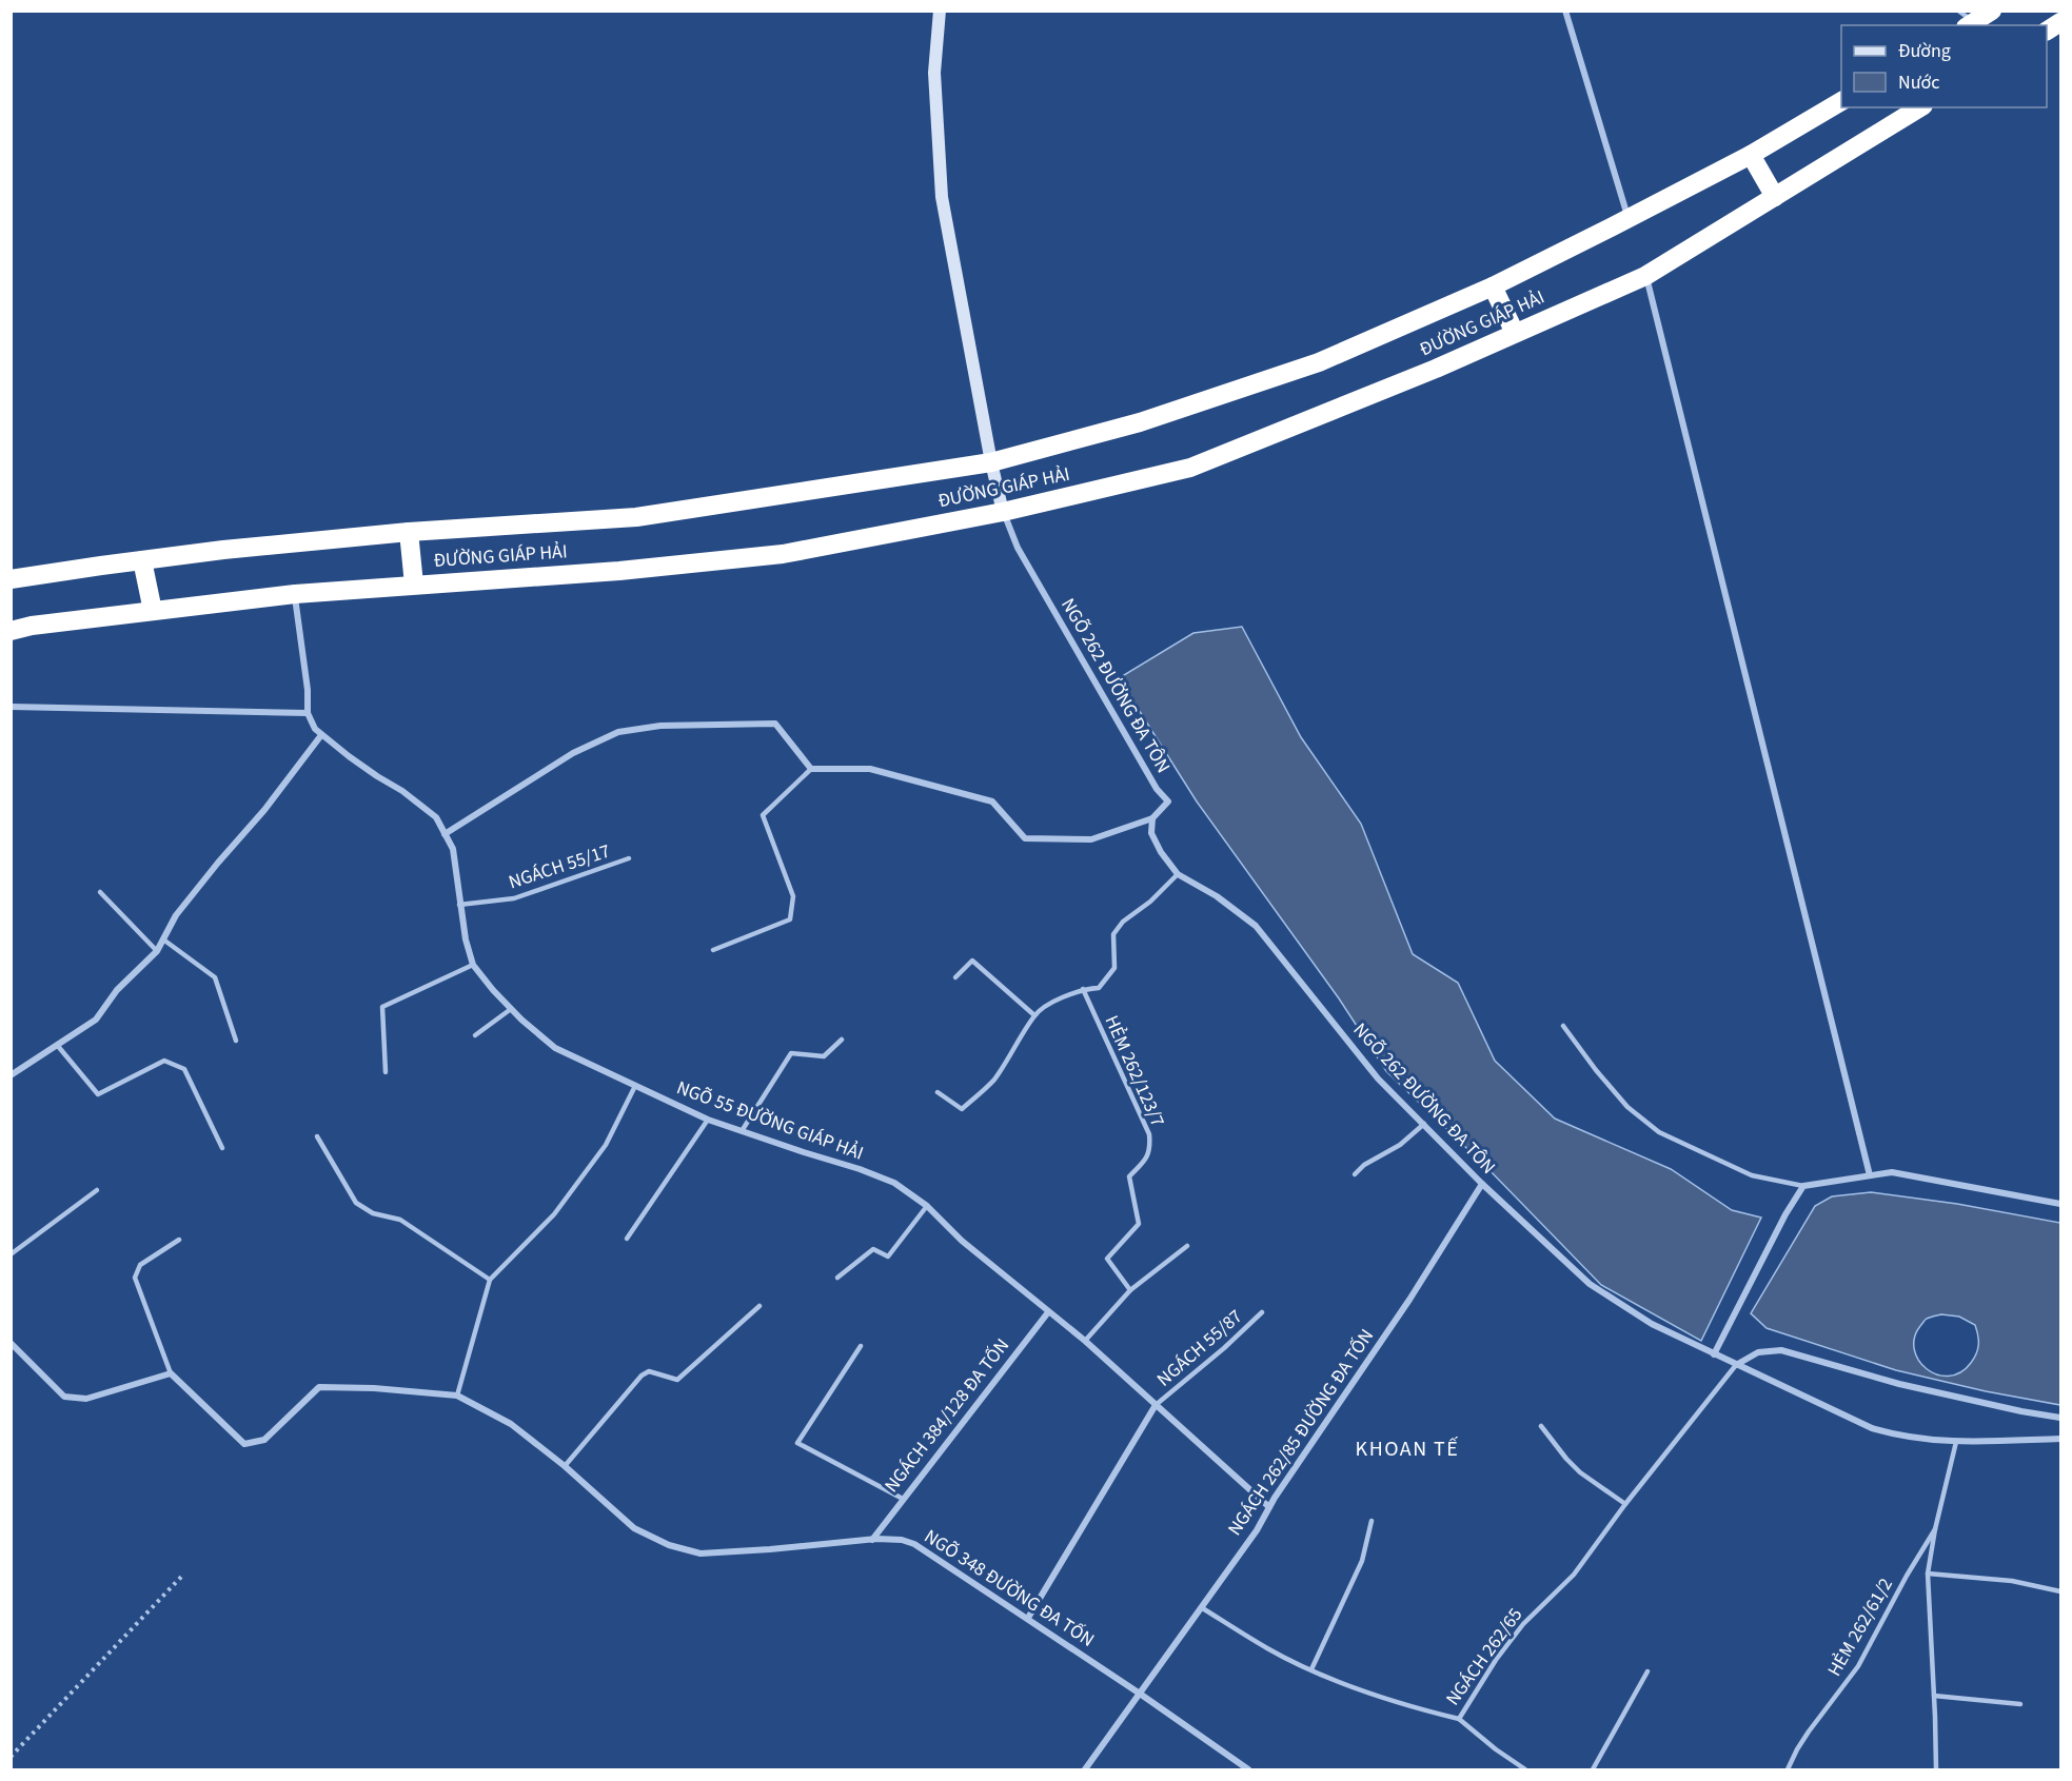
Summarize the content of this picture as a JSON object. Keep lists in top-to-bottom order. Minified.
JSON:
{"streets":{"highway":["ĐƯỜNG GIÁP HẢI"],"street":["NGÕ 262 ĐƯỜNG ĐA TÔN","NGÕ 55 ĐƯỜNG GIÁP HẢI","NGÁCH 384/128 ĐA TỐN","NGÁCH 262/85 ĐƯỜNG ĐA TỐN","NGÕ 348 ĐƯỜNG ĐA TỐN"],"lane":["NGÁCH 55/17","HẺM 262/123/7","NGÁCH 55/87","HẺM 262/61/2","NGÁCH 262/65"]},"crossings":[["ĐƯỜNG GIÁP HẢI","NGÕ 262 ĐƯỜNG ĐA TÔN"],["ĐƯỜNG GIÁP HẢI","NGÕ 55 ĐƯỜNG GIÁP HẢI"],["NGÕ 262 ĐƯỜNG ĐA TÔN","NGÁCH 262/85 ĐƯỜNG ĐA TỐN"],["NGÕ 262 ĐƯỜNG ĐA TÔN","NGÁCH 262/65"],["NGÁCH 55/17","NGÕ 55 ĐƯỜNG GIÁP HẢI"],["NGÕ 55 ĐƯỜNG GIÁP HẢI","NGÁCH 55/87"],["NGÕ 55 ĐƯỜNG GIÁP HẢI","NGÁCH 384/128 ĐA TỐN"],["NGÕ 55 ĐƯỜNG GIÁP HẢI","NGÁCH 262/85 ĐƯỜNG ĐA TỐN"],["NGÁCH 384/128 ĐA TỐN","NGÕ 348 ĐƯỜNG ĐA TỐN"],["NGÁCH 262/85 ĐƯỜNG ĐA TỐN","NGÕ 348 ĐƯỜNG ĐA TỐN"],["NGÁCH 262/85 ĐƯỜNG ĐA TỐN","NGÁCH 262/65"]],"districts":["KHOAN TẾ"],"legend":["Đường","Nước"]}
